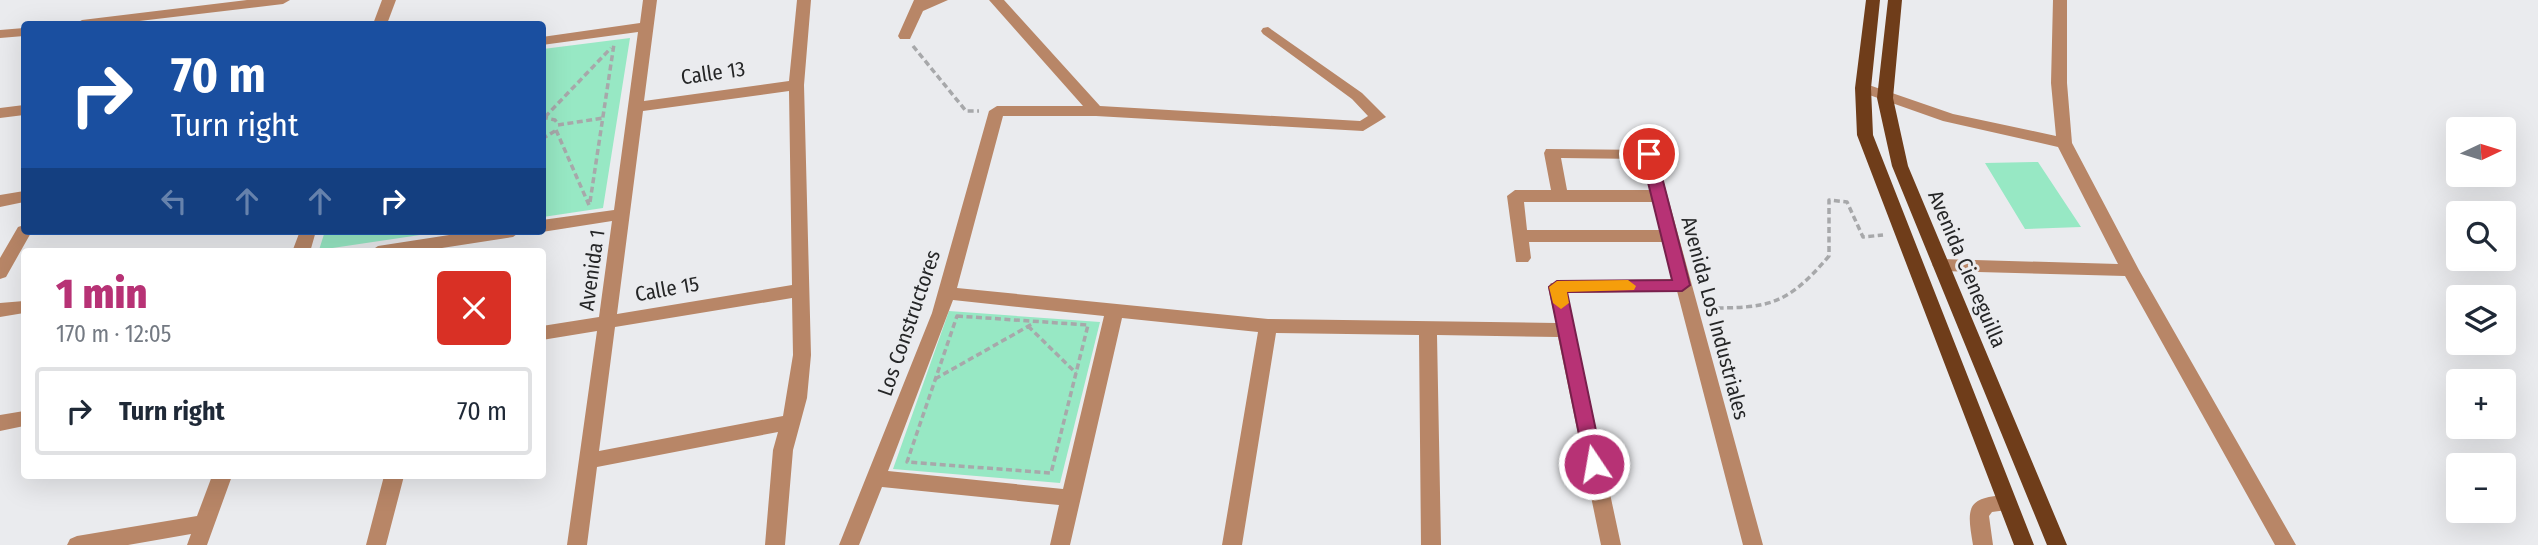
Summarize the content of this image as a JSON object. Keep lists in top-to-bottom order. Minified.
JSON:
{"streets":{"main road":["Avenida Cieneguilla"],"street":["Calle 13","Avenida 1","Calle 15","Avenida Los Industriales","Los Constructores"]},"crossings":[["Calle 13","Avenida 1"],["Avenida 1","Calle 15"]],"north":"right","page":{"turn":["70 m","Turn right"],"map_buttons":["+","−"],"heading":["1 min","170 m · 12:05"],"list":[{"name":"Turn right","value":"70 m"}]}}
